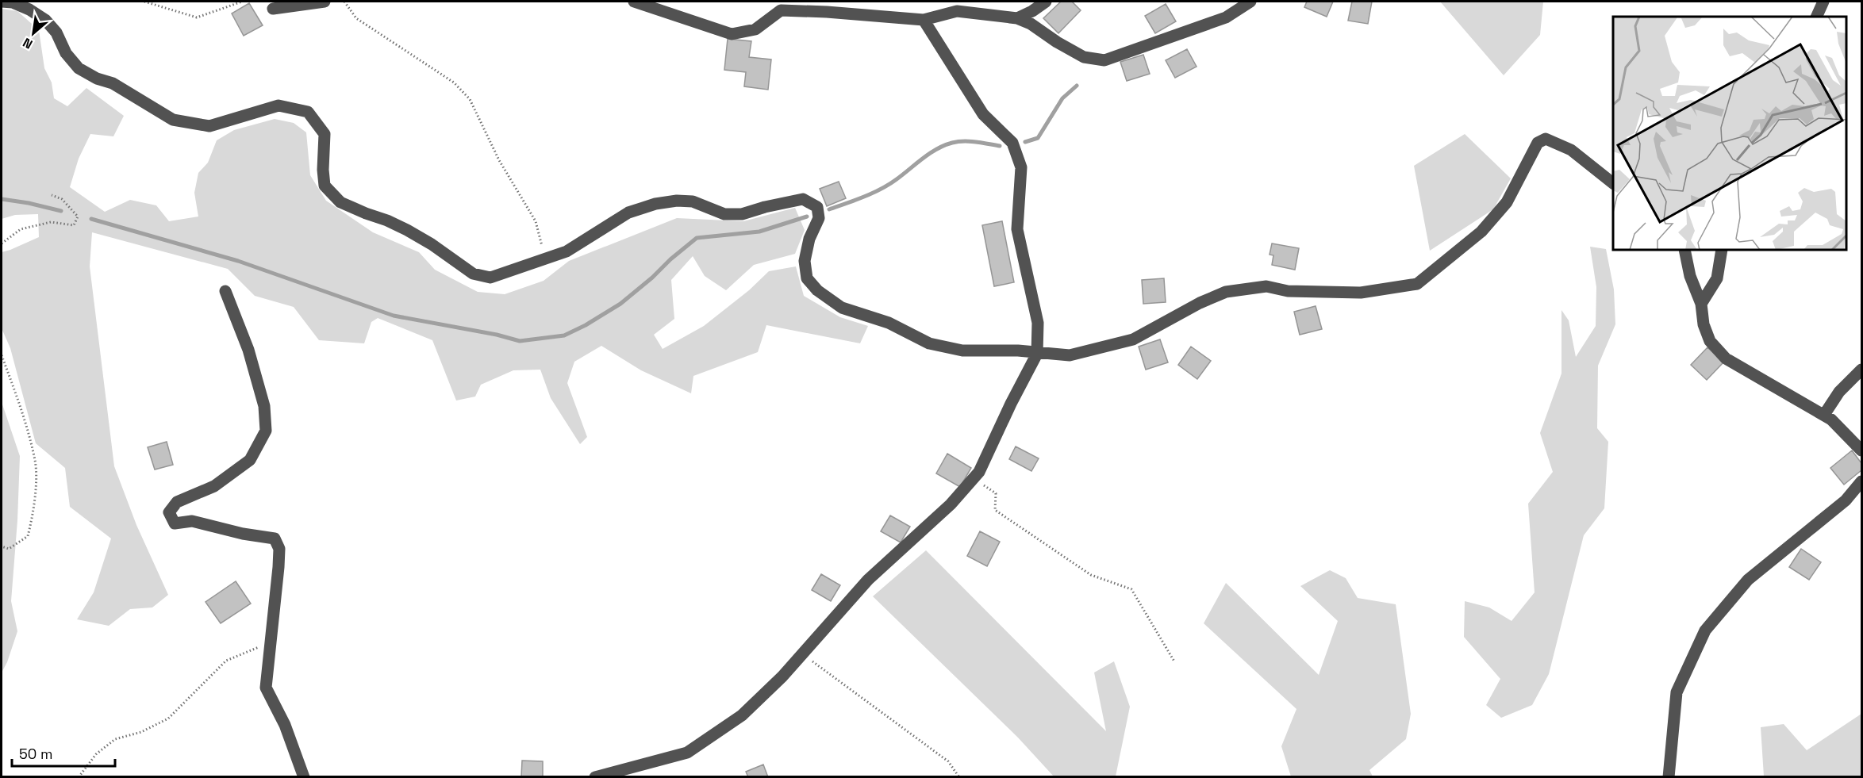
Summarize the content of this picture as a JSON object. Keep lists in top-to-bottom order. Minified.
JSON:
{"scale_bar":"50 m","north":"bottom left"}
